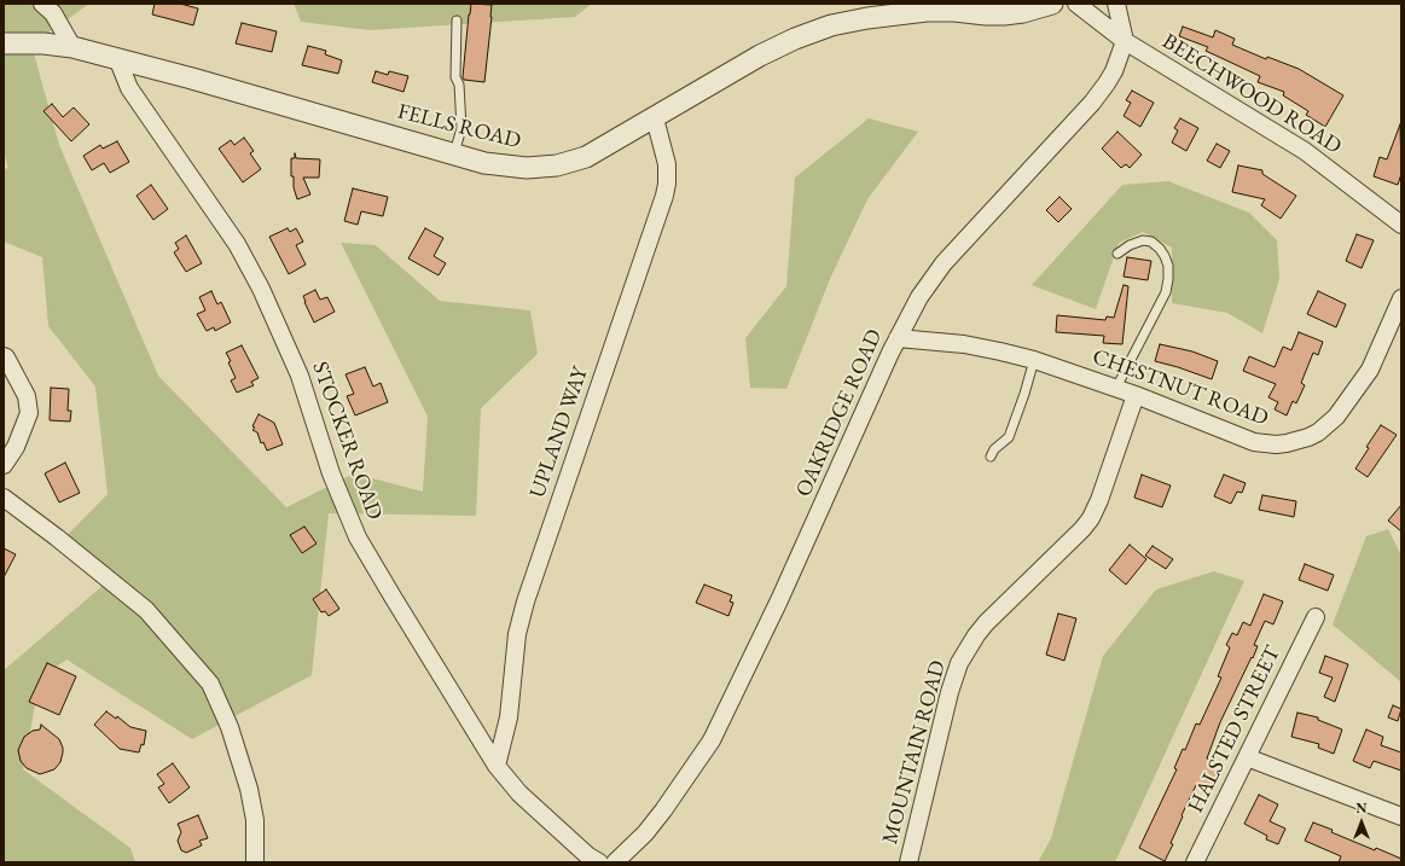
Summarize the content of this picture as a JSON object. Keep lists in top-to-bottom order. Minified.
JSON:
{"streets":{"street":["BEECHWOOD ROAD","FELLS ROAD","CHESTNUT ROAD","OAKRIDGE ROAD","UPLAND WAY","STOCKER ROAD","HALSTED STREET","MOUNTAIN ROAD"]},"crossings":[["BEECHWOOD ROAD","OAKRIDGE ROAD"],["FELLS ROAD","UPLAND WAY"],["FELLS ROAD","STOCKER ROAD"],["CHESTNUT ROAD","OAKRIDGE ROAD"],["CHESTNUT ROAD","MOUNTAIN ROAD"],["UPLAND WAY","STOCKER ROAD"]],"north":"top"}
